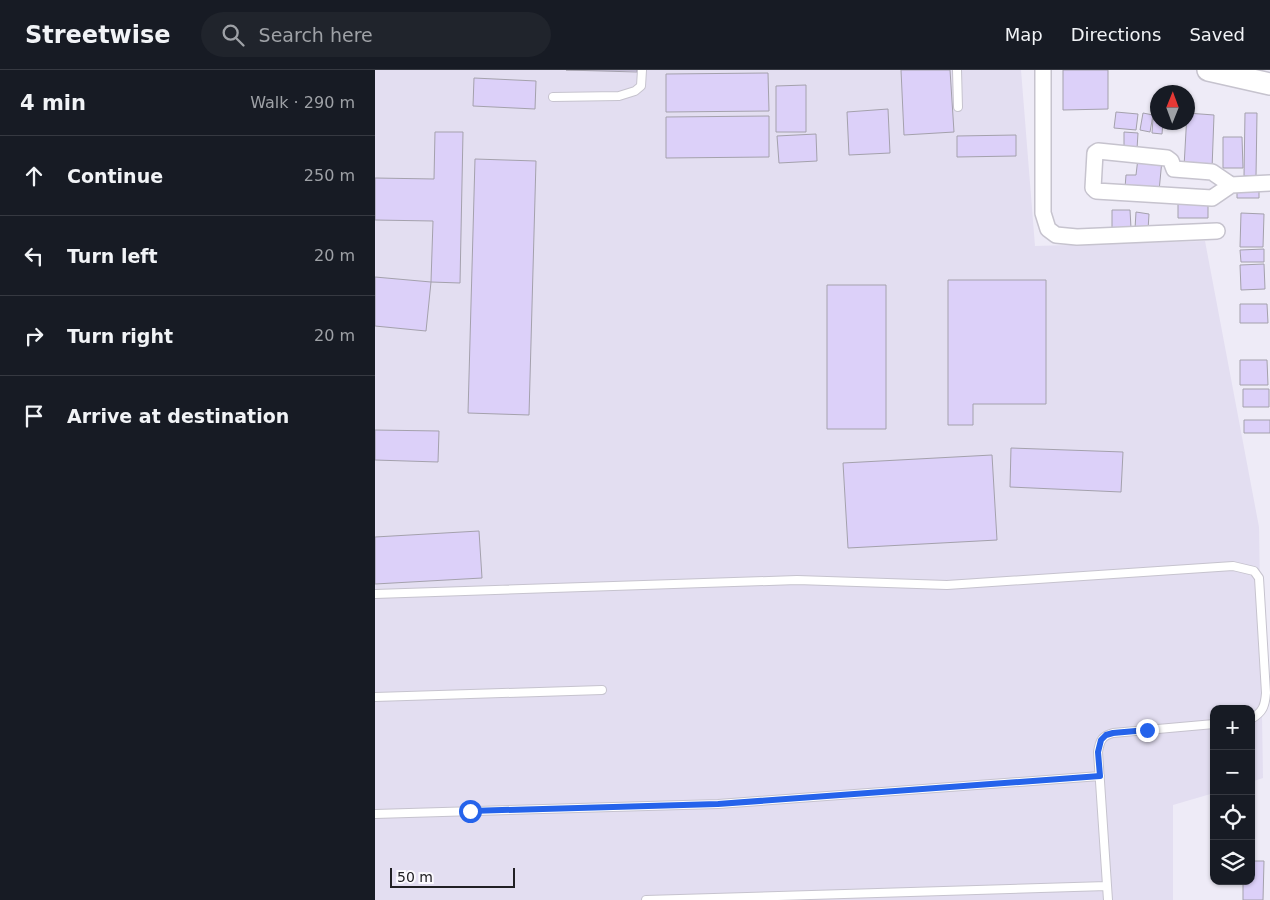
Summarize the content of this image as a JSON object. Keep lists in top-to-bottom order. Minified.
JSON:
{"scale_bar":"50 m","north":"top","page":{"header":"Streetwise","search":"Search here","nav":["Map","Directions","Saved"],"heading":["4 min","Walk · 290 m"],"list":[["Continue","250 m"],["Turn left","20 m"],["Turn right","20 m"],"Arrive at destination"],"map_buttons":["+","−"],"scale":"50 m"}}
